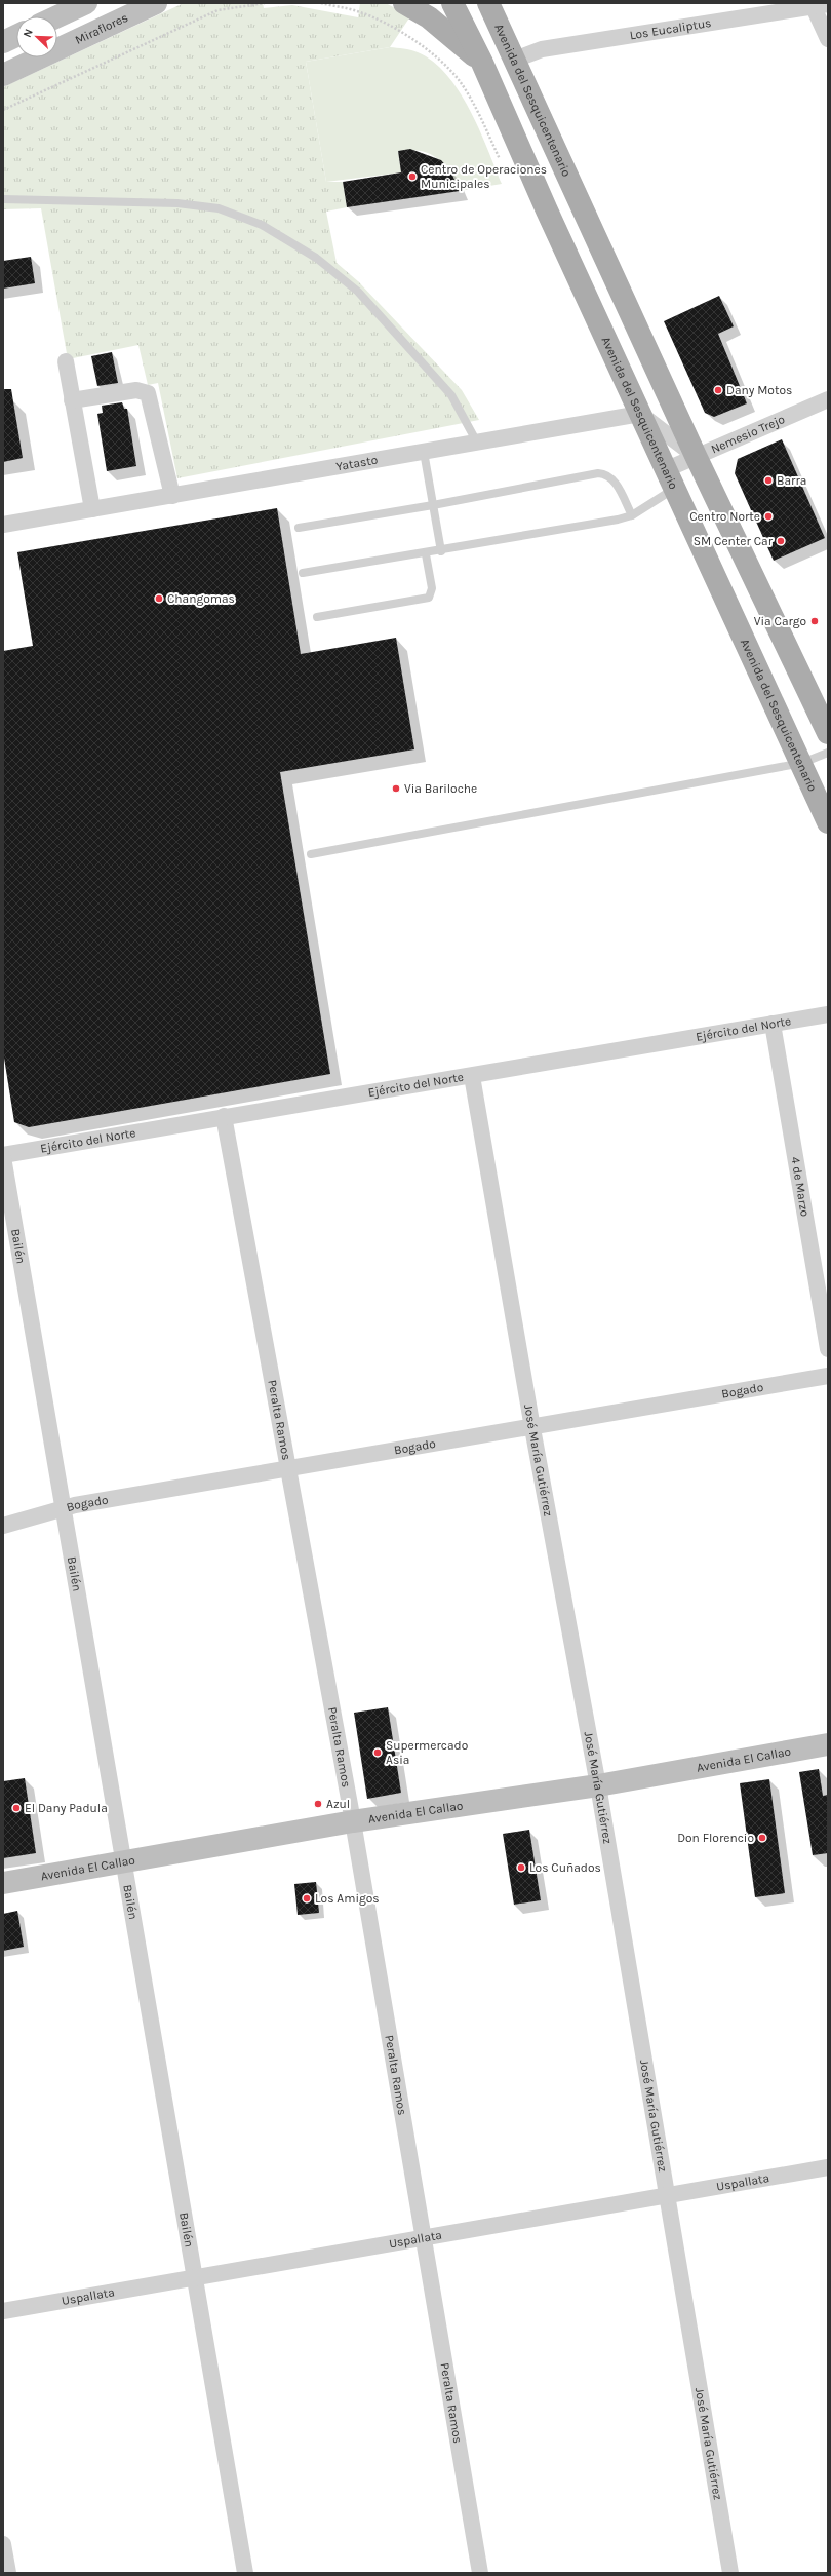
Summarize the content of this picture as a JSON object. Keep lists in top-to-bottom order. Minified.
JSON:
{"streets":{"main road":["Avenida del Sesquicentenario"],"street":["Miraflores","Los Eucaliptus","Nemesio Trejo","Yatasto","Ejército del Norte","4 de Marzo","Bailén","Bogado","Peralta Ramos","José María Gutiérrez","Avenida El Callao","Uspallata"]},"crossings":[["Los Eucaliptus","Avenida del Sesquicentenario"],["Avenida del Sesquicentenario","Nemesio Trejo"],["Avenida del Sesquicentenario","Yatasto"],["Ejército del Norte","4 de Marzo"],["Ejército del Norte","Bailén"],["Ejército del Norte","Peralta Ramos"],["Ejército del Norte","José María Gutiérrez"],["Bailén","Bogado"],["Bailén","Avenida El Callao"],["Bailén","Uspallata"],["Bogado","Peralta Ramos"],["Bogado","José María Gutiérrez"],["Peralta Ramos","Avenida El Callao"],["Peralta Ramos","Uspallata"],["José María Gutiérrez","Avenida El Callao"],["José María Gutiérrez","Uspallata"]],"places":["Centro de Operaciones Municipales","Dany Motos","Barra","Centro Norte","SM Center Car","Changomas","Via Cargo","Via Bariloche","Supermercado Asia","Azul","El Dany Padula","Don Florencio","Los Cuñados","Los Amigos"],"north":"top left"}
